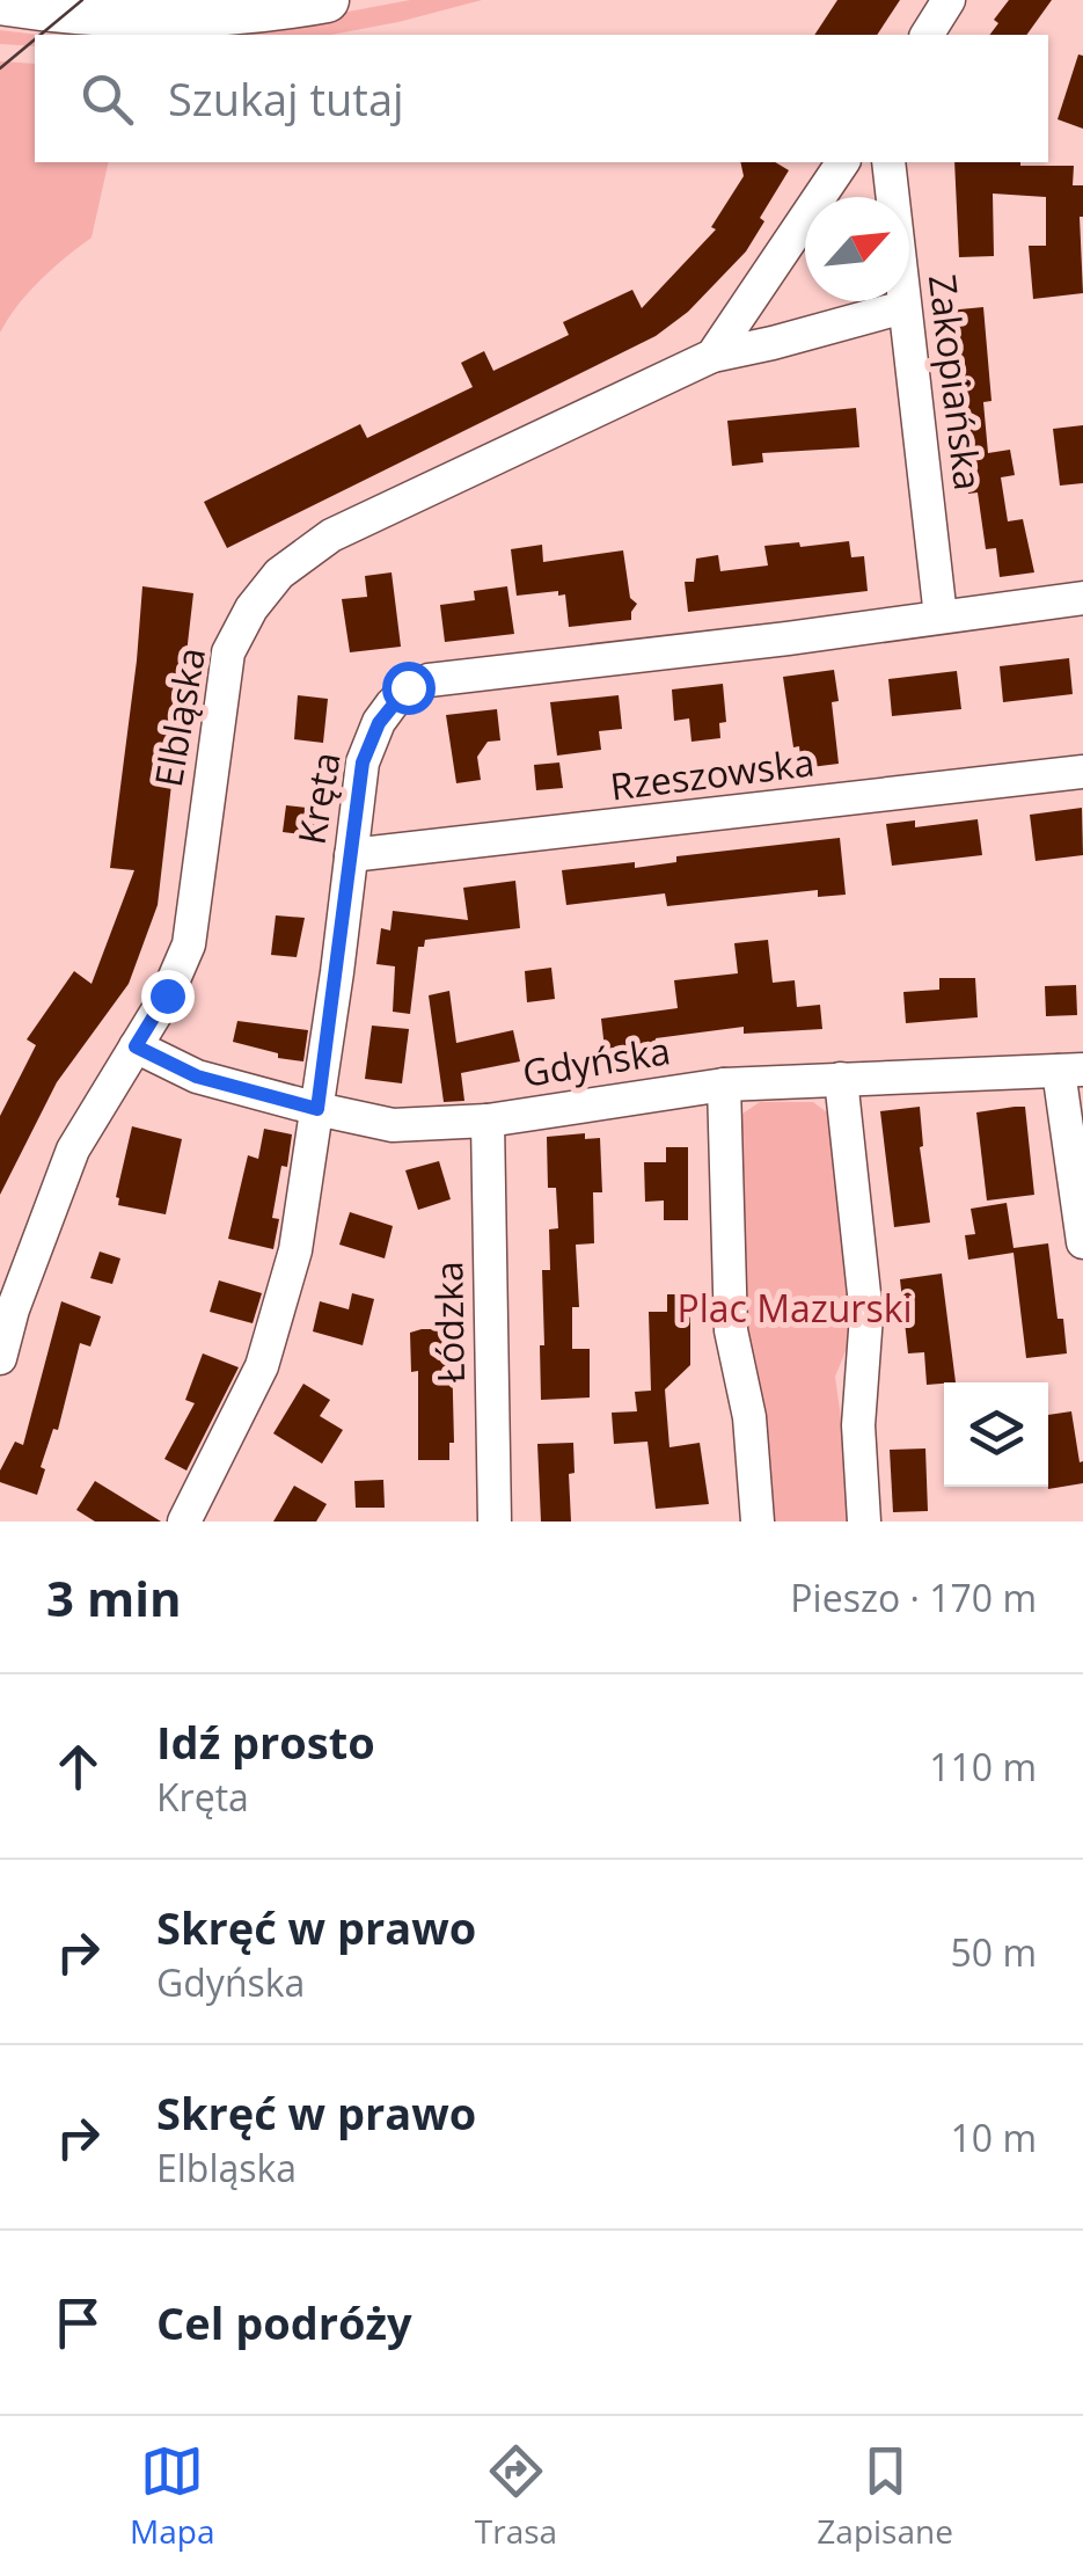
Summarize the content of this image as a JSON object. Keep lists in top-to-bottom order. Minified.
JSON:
{"streets":{"street":["Zakopiańska","Elbląska","Rzeszowska","Kręta","Gdyńska","Łódzka"]},"crossings":[["Zakopiańska","Elbląska"],["Zakopiańska","Kręta"],["Elbląska","Gdyńska"],["Rzeszowska","Kręta"],["Kręta","Gdyńska"],["Gdyńska","Łódzka"]],"parks":["Plac Mazurski"],"north":"top right","page":{"search":"Szukaj tutaj","heading":["3 min","Pieszo · 170 m"],"list":[["Idź prosto","Kręta","110 m"],["Skręć w prawo","Gdyńska","50 m"],["Skręć w prawo","Elbląska","10 m"],"Cel podróży"],"nav":["Mapa","Trasa","Zapisane"]}}
